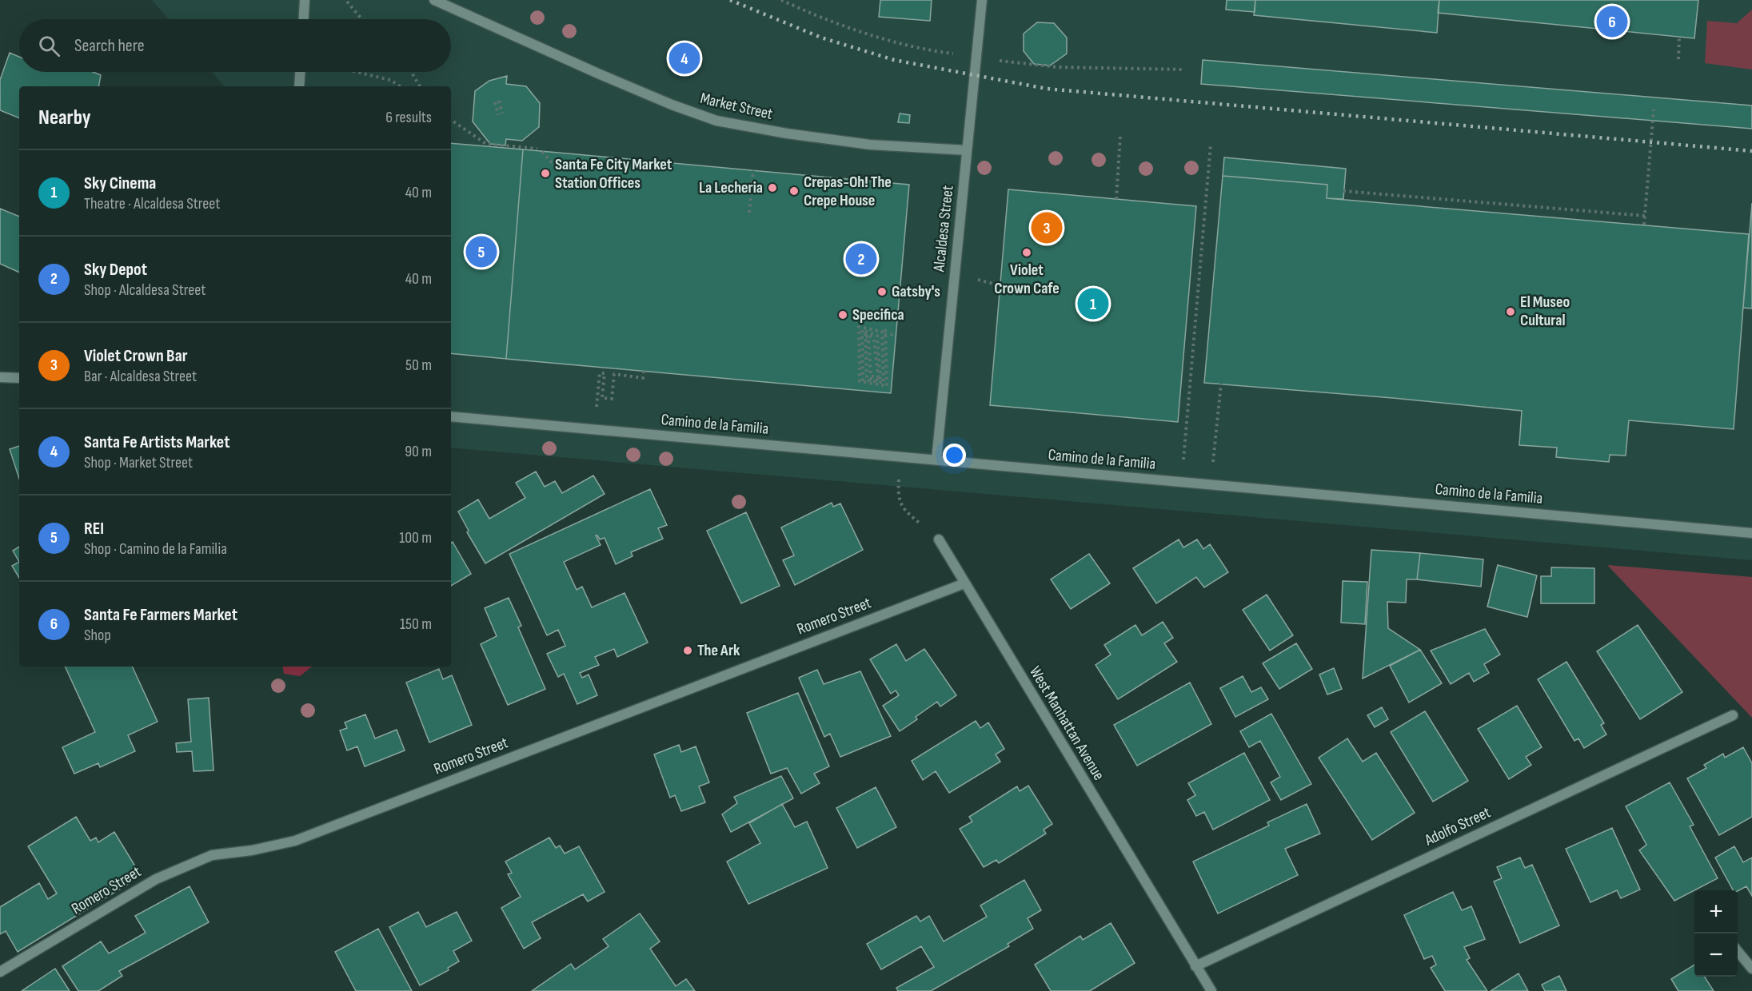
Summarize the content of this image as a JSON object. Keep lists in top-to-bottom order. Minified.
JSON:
{"streets":{"street":["Market Street","Alcaldesa Street","Camino de la Familia","Romero Street","West Manhattan Avenue","Adolfo Street"]},"crossings":[["Market Street","Alcaldesa Street"],["Alcaldesa Street","Camino de la Familia"],["Romero Street","West Manhattan Avenue"],["West Manhattan Avenue","Adolfo Street"]],"places":["Santa Fe City Market Station Offices","La Lecheria","Crepas-Oh! The Crepe House","Violet Crown Cafe","Gatsby's","El Museo Cultural","Specifica","The Ark"],"page":{"pins":["6","4","3","5","2","1"],"search":"Search here","heading":["Nearby","6 results"],"list":[{"mark":"1","name":"Sky Cinema","note":"Theatre · Alcaldesa Street","value":"40 m"},{"mark":"2","name":"Sky Depot","note":"Shop · Alcaldesa Street","value":"40 m"},{"mark":"3","name":"Violet Crown Bar","note":"Bar · Alcaldesa Street","value":"50 m"},{"mark":"4","name":"Santa Fe Artists Market","note":"Shop · Market Street","value":"90 m"},{"mark":"5","name":"REI","note":"Shop · Camino de la Familia","value":"100 m"},{"mark":"6","name":"Santa Fe Farmers Market","note":"Shop","value":"150 m"}],"map_buttons":["+","−"]}}
